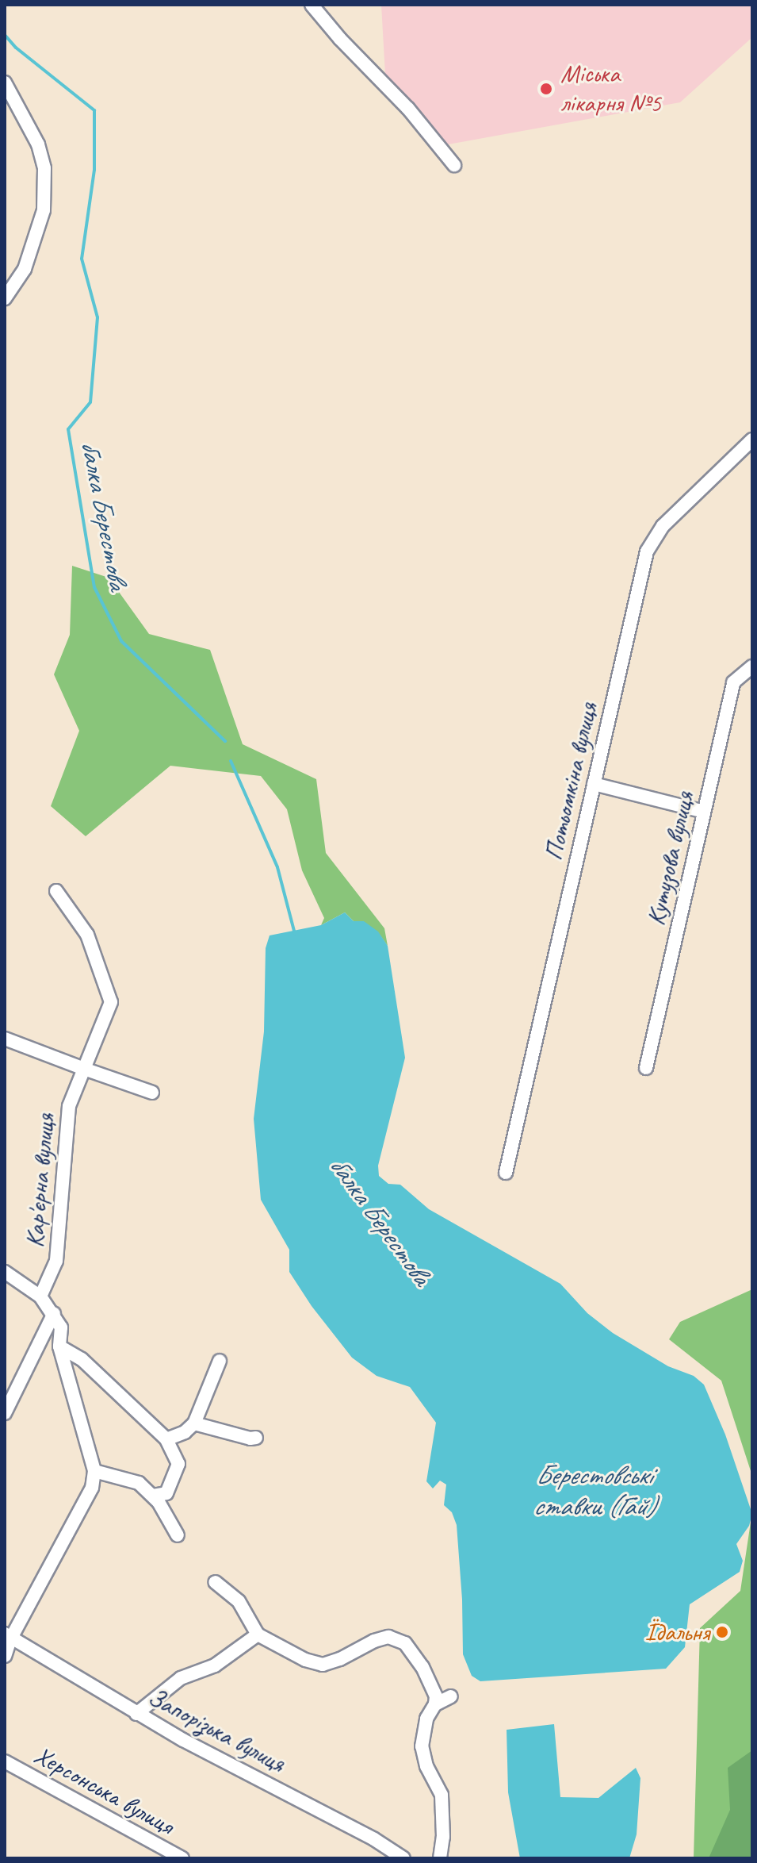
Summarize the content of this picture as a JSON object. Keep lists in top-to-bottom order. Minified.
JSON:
{"streets":{"street":["Потьомкіна вулиця","Кутузова вулиця","Кар'єрна вулиця","Запорізька вулиця","Херсонська вулиця"]},"water":["балка Берестова","Берестовські ставки (Гай)"],"places":["Міська лікарня №5","Їдальня"]}
